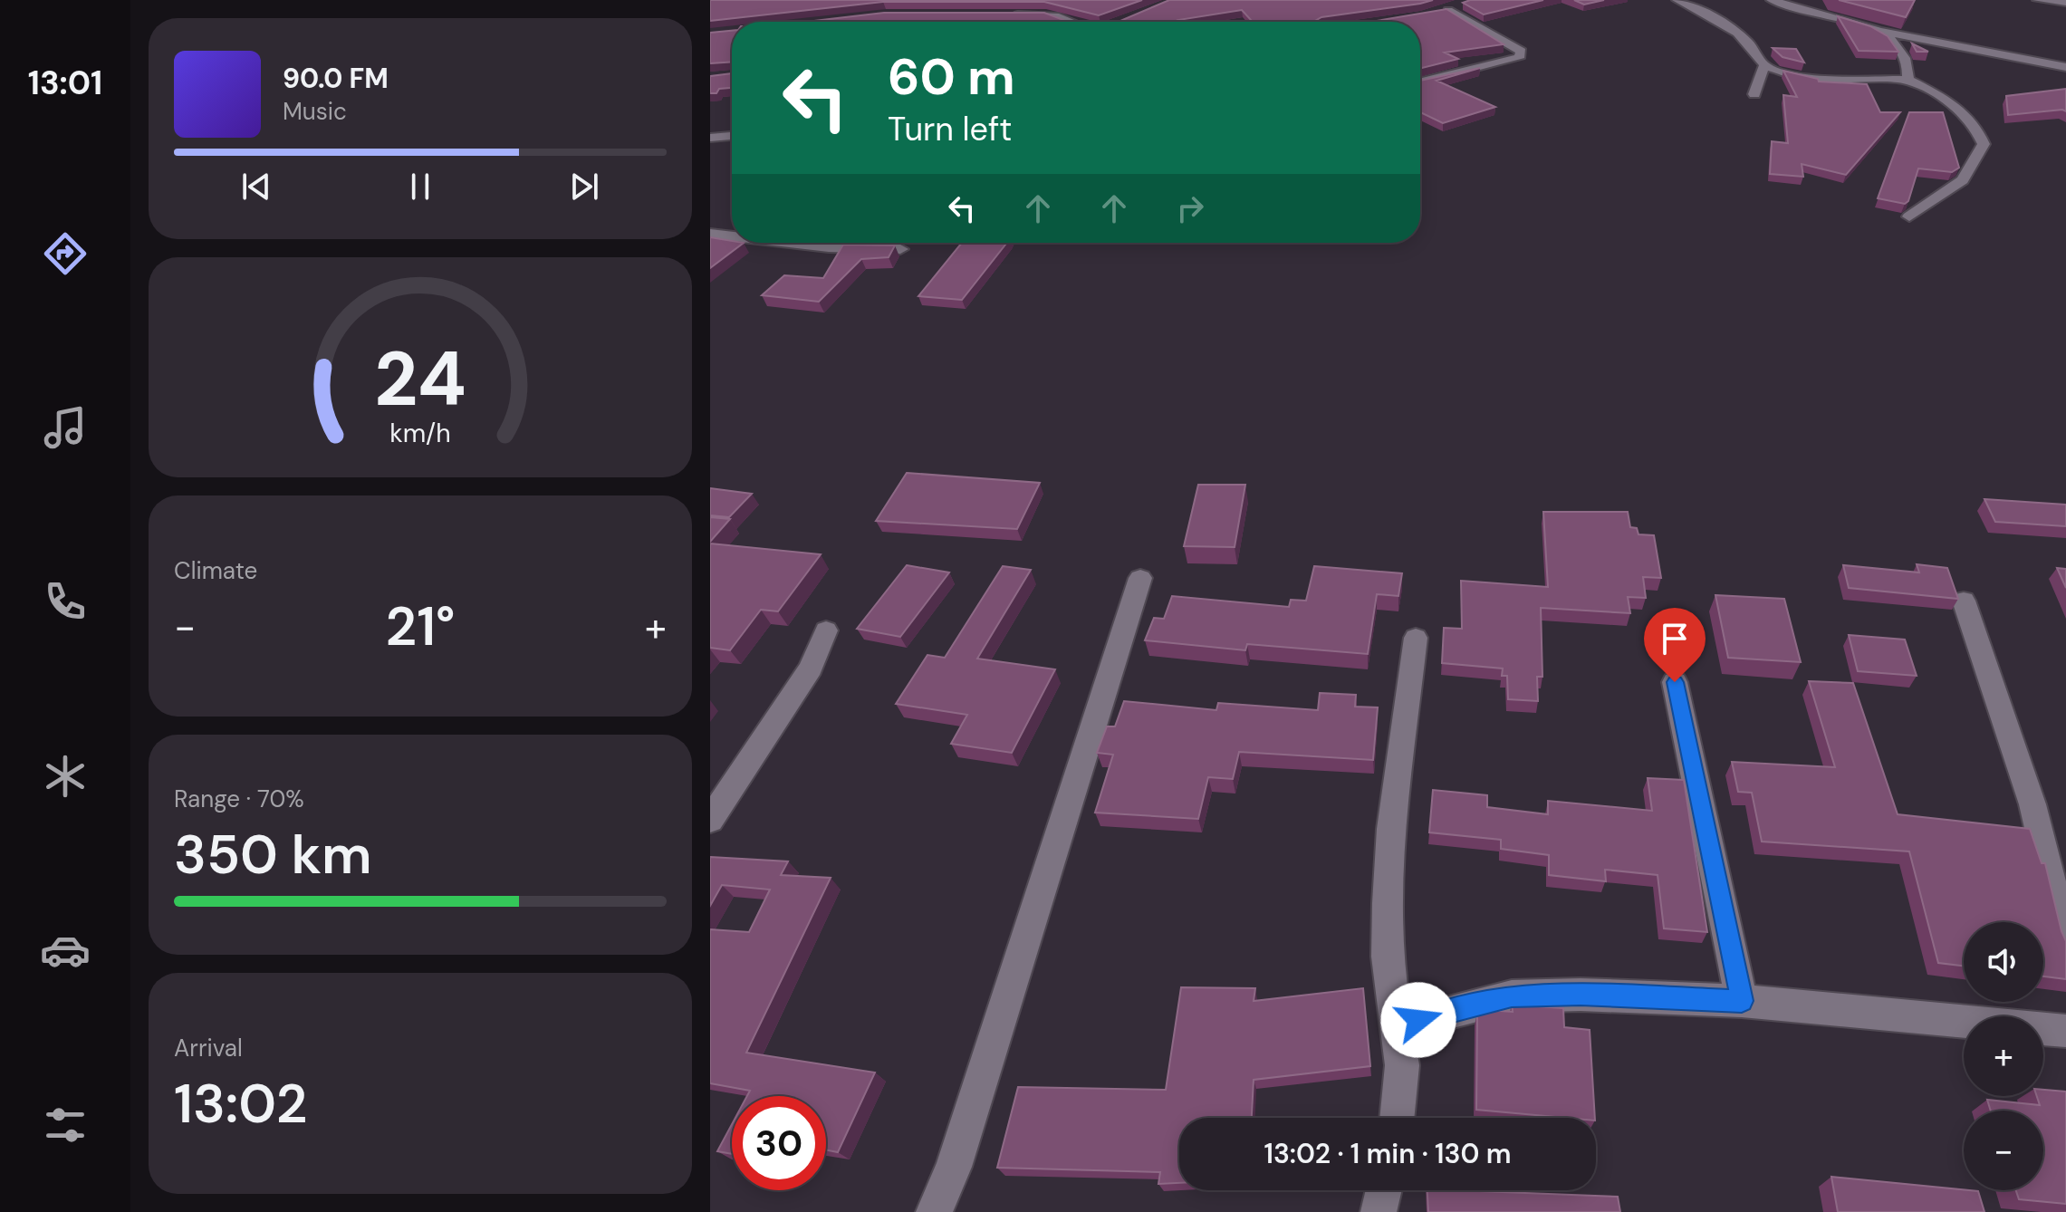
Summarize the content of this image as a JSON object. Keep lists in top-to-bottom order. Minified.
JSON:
{"page":{"tabs":"13:01","turn":["60 m","Turn left"],"song":["90.0 FM","Music"],"tile":["Climate",["Range · 70%","350 km"],["Arrival","13:02"]],"heat":["−","21°","+"],"map_buttons":["+","−"],"limit":"30","trip":"13:02 · 1 min · 130 m","gauge":["24","km/h"]}}
